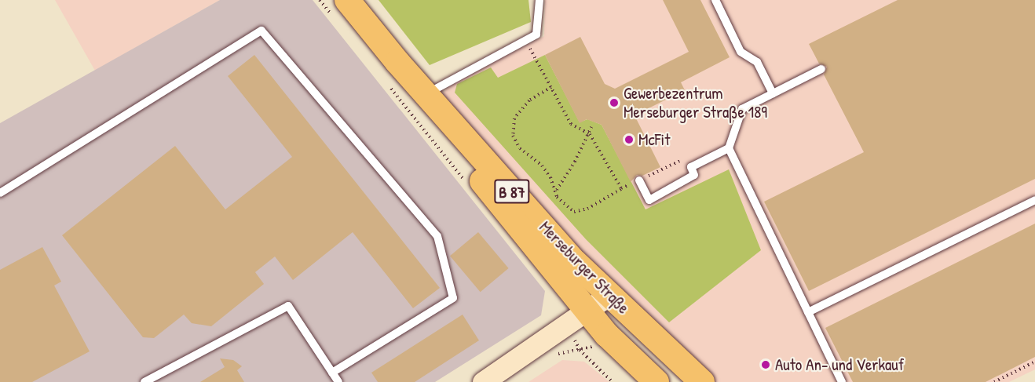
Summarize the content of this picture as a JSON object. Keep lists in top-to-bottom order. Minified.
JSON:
{"streets":{"main road":["B 87","Merseburger Straße"]},"places":["Gewerbezentrum Merseburger Straße 189","McFit","Auto An- und Verkauf"]}
